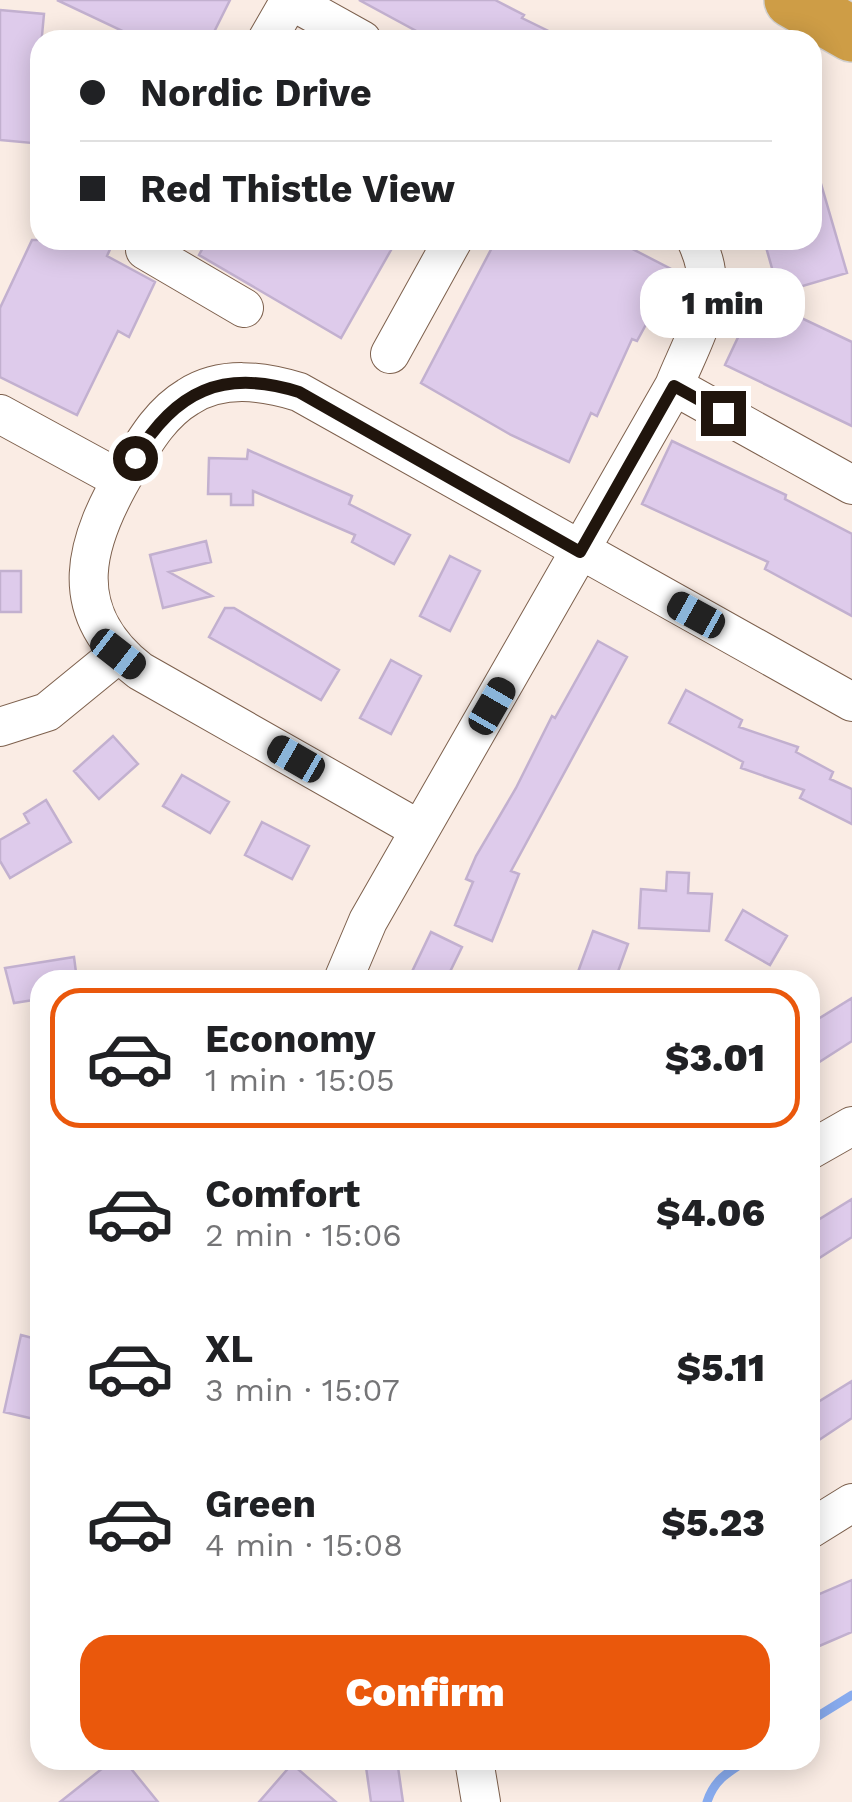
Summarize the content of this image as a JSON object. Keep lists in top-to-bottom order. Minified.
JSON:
{"page":{"banner":["Nordic Drive","Red Thistle View"],"bubble":"1 min","list":[{"name":"Economy","note":"1 min · 15:05","value":"$3.01"},{"name":"Comfort","note":"2 min · 15:06","value":"$4.06"},{"name":"XL","note":"3 min · 15:07","value":"$5.11"},{"name":"Green","note":"4 min · 15:08","value":"$5.23"}],"buttons":"Confirm"}}
